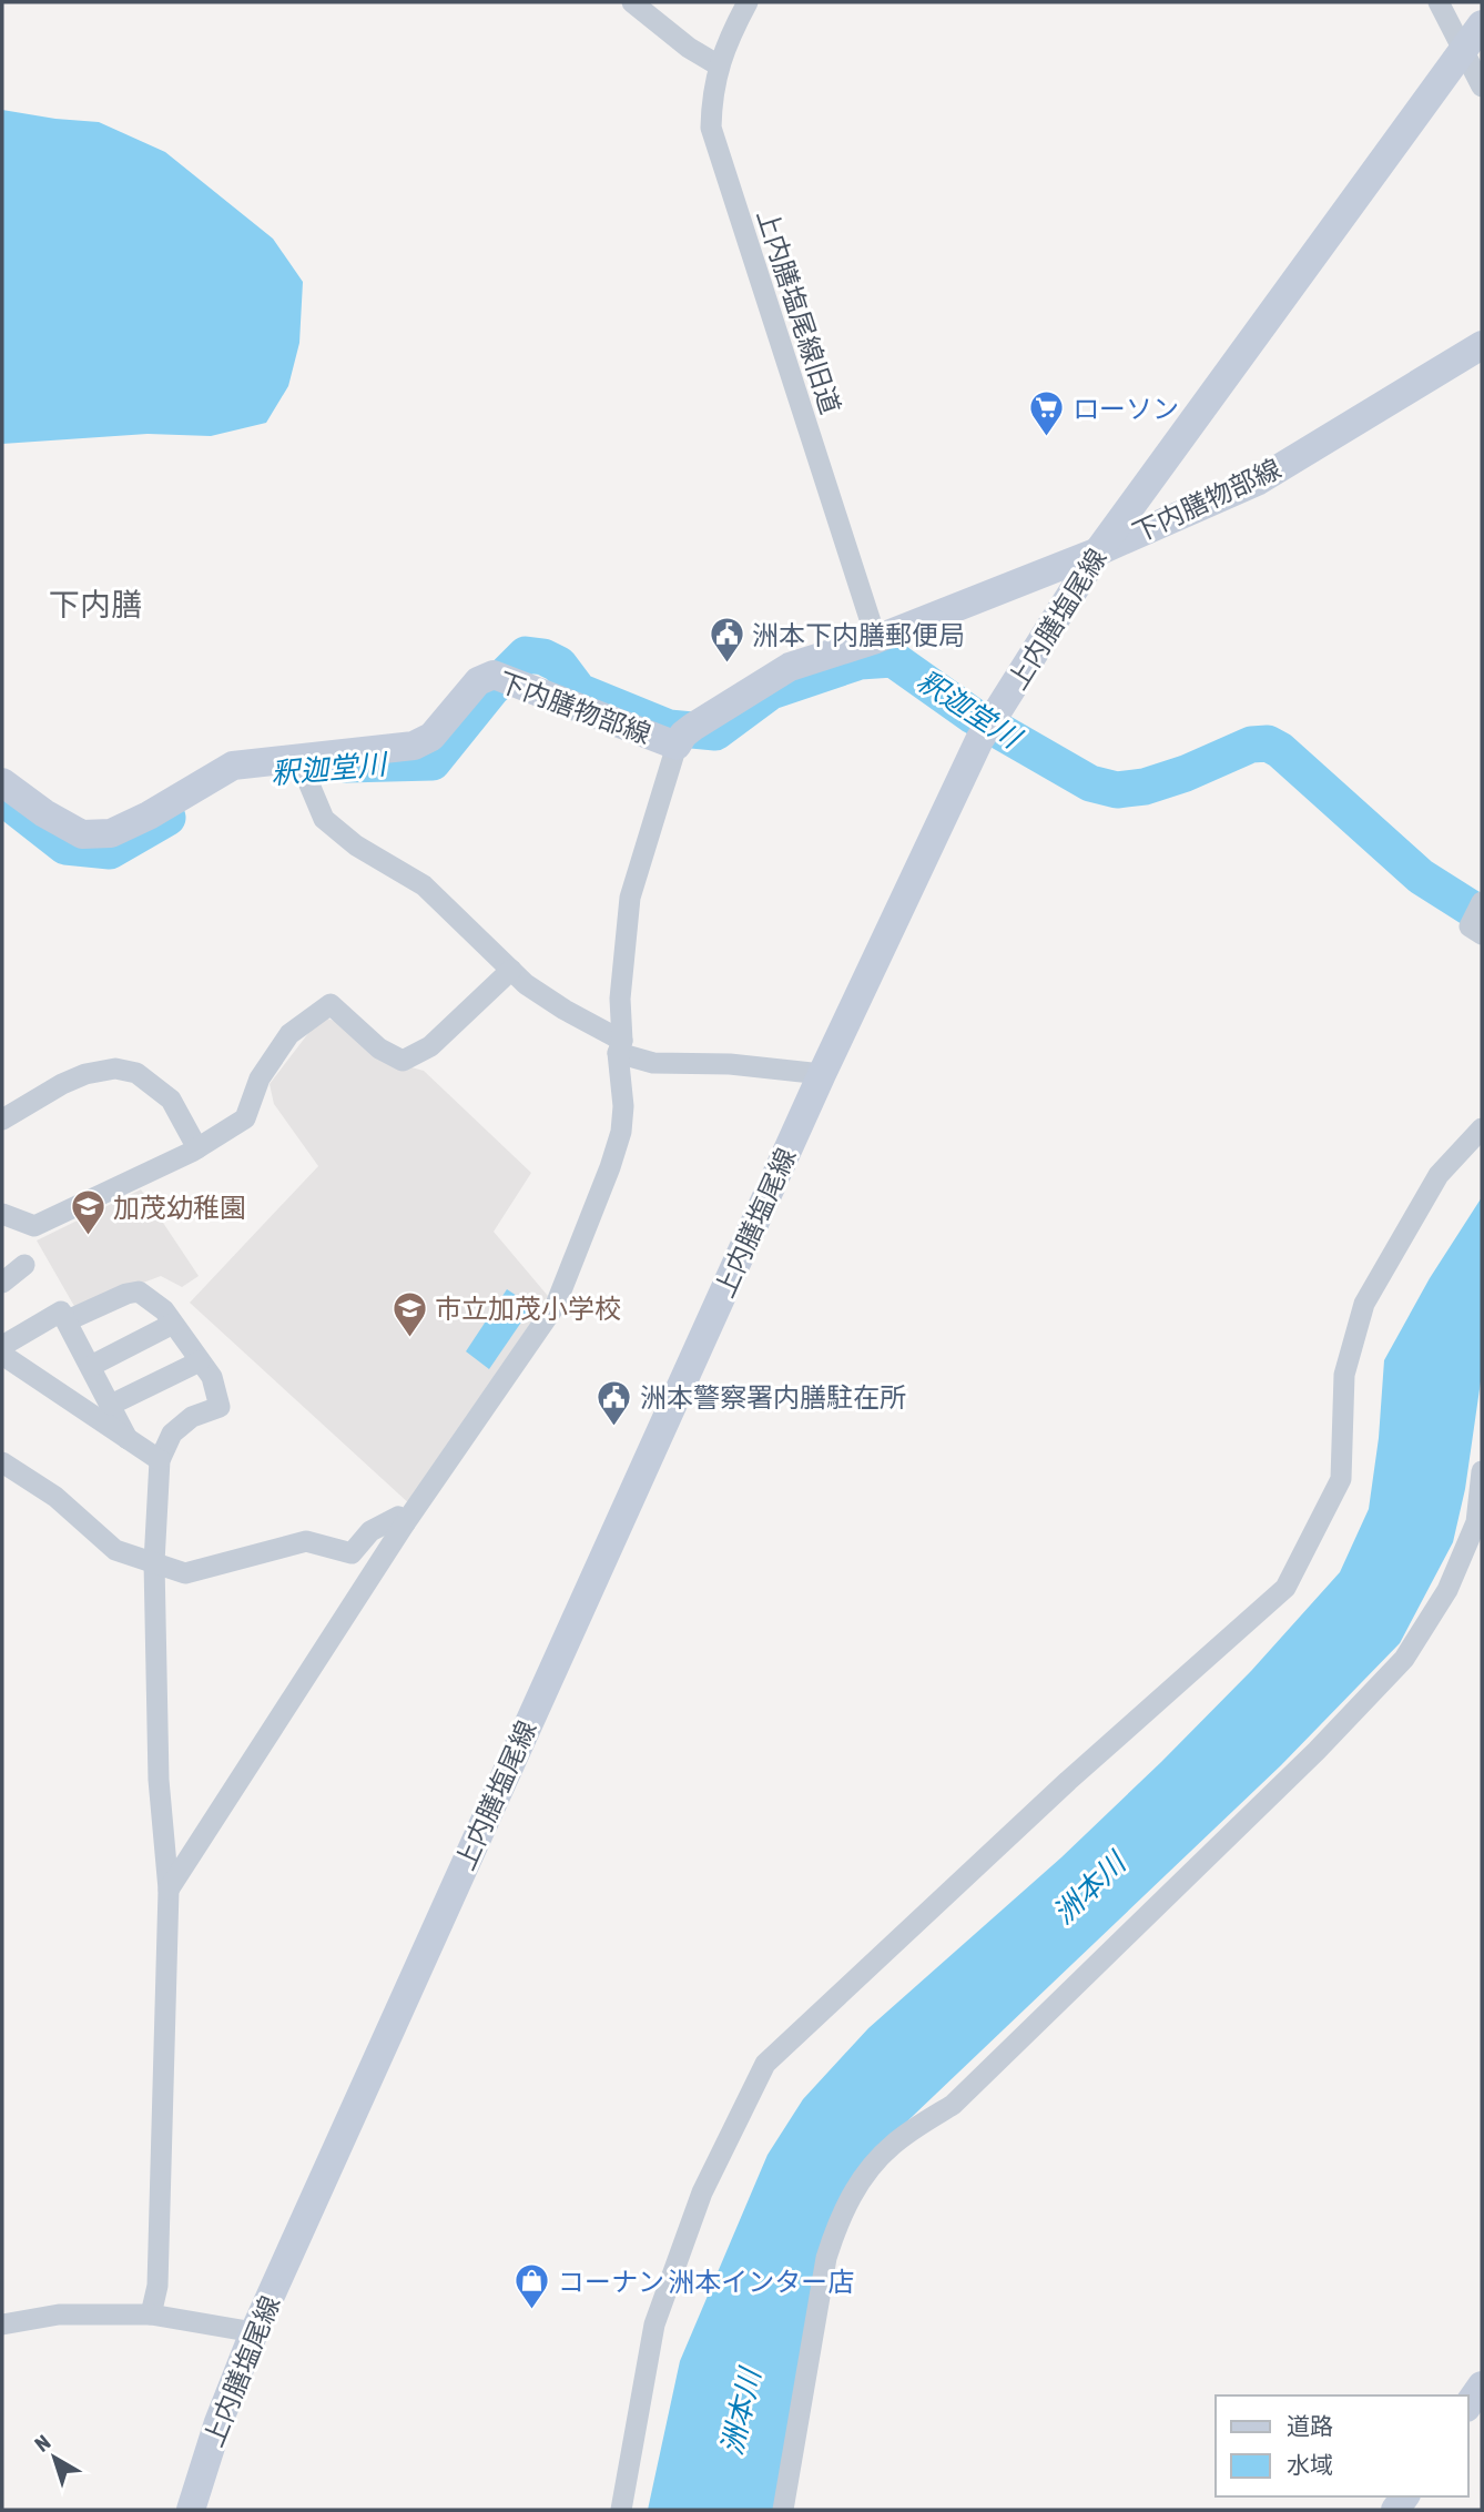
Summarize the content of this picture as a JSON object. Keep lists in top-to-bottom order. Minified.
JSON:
{"streets":{"main road":["下内膳物部線","上内膳塩尾線"],"street":["上内膳塩尾線旧道"]},"crossings":[["上内膳塩尾線旧道","下内膳物部線"],["下内膳物部線","上内膳塩尾線"]],"districts":["下内膳"],"water":["釈迦堂川","洲本川"],"places":{"supermarket":["ローソン"],"public building":["洲本下内膳郵便局","洲本警察署内膳駐在所"],"school or university":["加茂幼稚園","市立加茂小学校"],"shop":["コーナン 洲本インター店"]},"legend":["道路","水域"],"north":"top left"}
